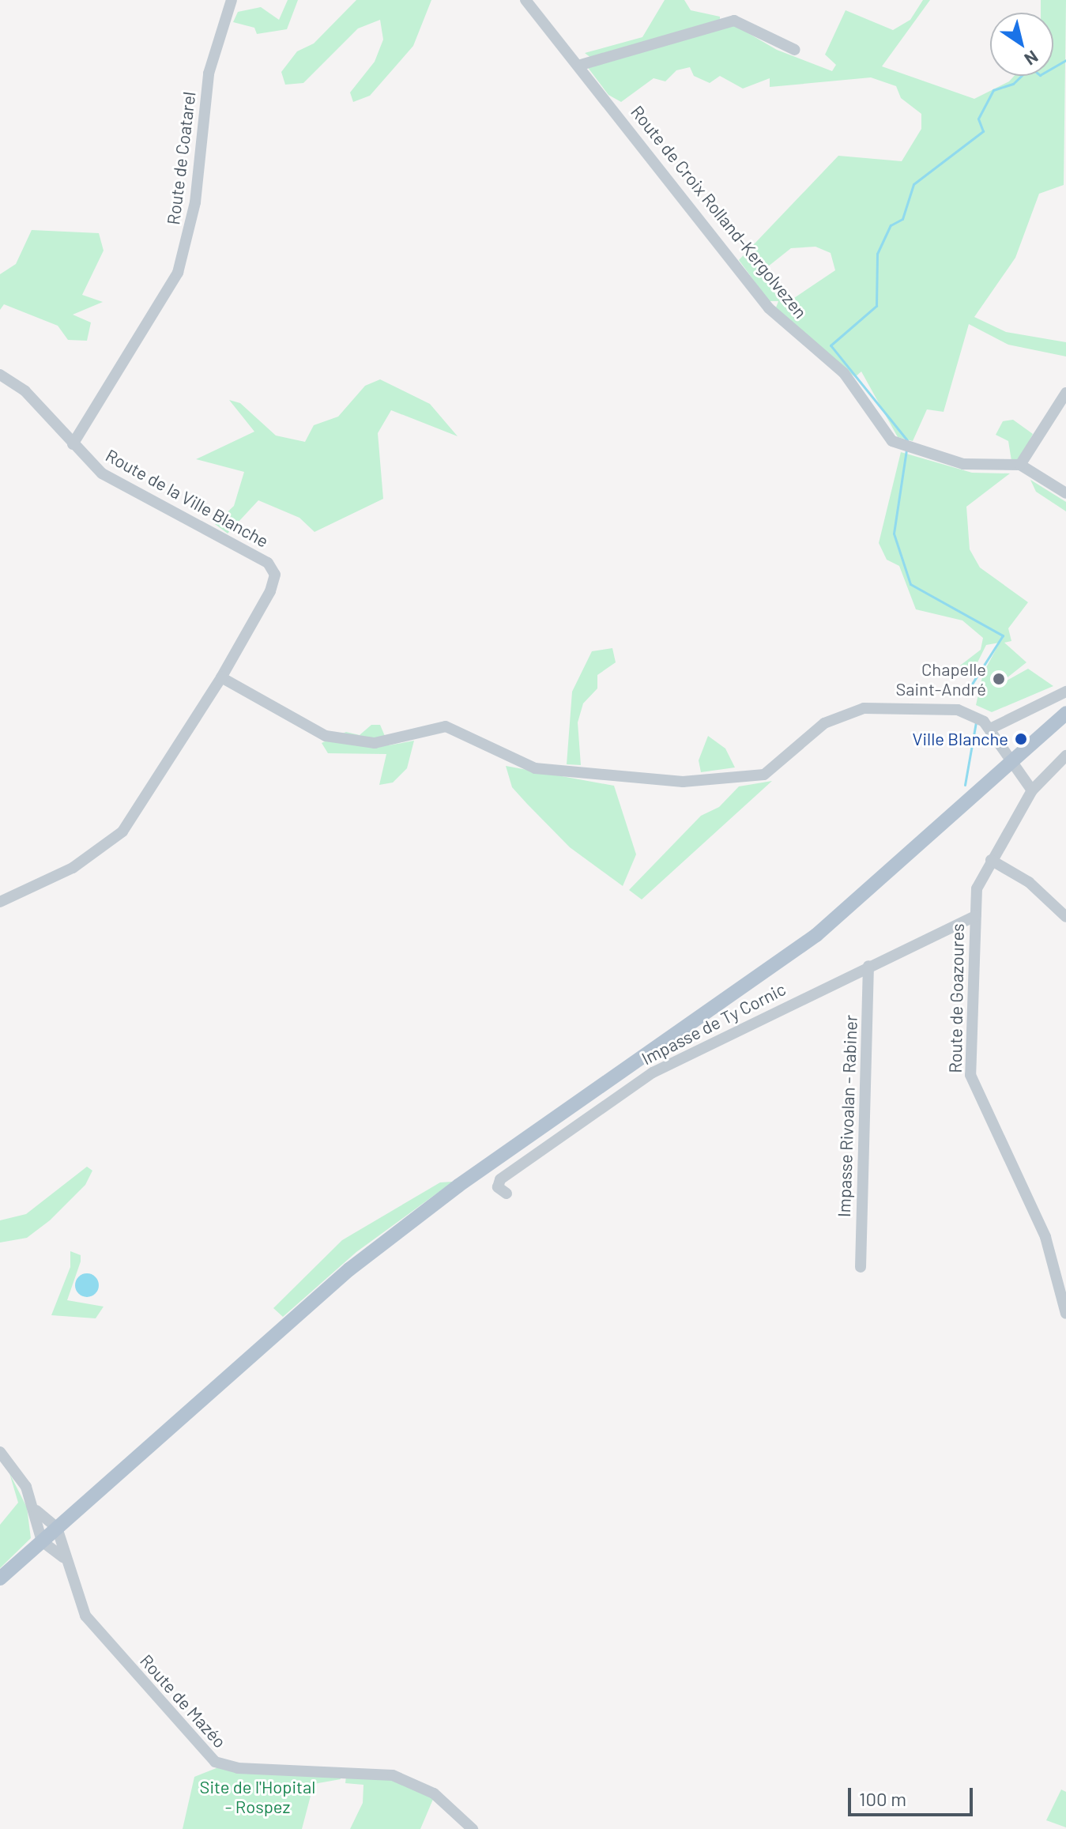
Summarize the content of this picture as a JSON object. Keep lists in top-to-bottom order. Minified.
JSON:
{"streets":{"street":["Route de Coatarel","Route de Croix Rolland-Kergolvezen","Route de la Ville Blanche","Route de Goazoures","Impasse de Ty Cornic","Impasse Rivoalan - Rabiner","Route de Mazéo"]},"crossings":[["Route de Coatarel","Route de la Ville Blanche"],["Route de Goazoures","Impasse de Ty Cornic"],["Impasse de Ty Cornic","Impasse Rivoalan - Rabiner"]],"parks":["Site de l'Hopital - Rospez"],"places":["Chapelle Saint-André","Ville Blanche"],"scale_bar":"100 m","north":"bottom right"}
